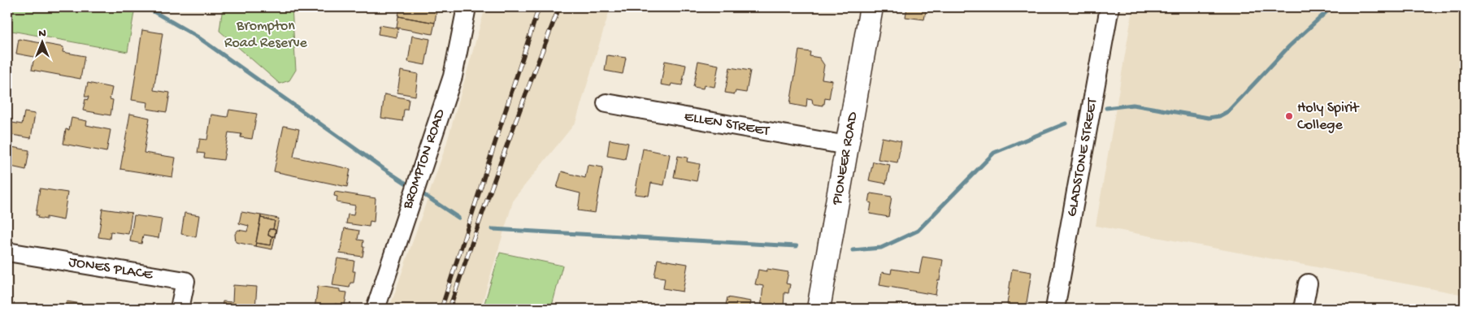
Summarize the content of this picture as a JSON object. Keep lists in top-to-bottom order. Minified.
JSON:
{"streets":{"main road":["PIONEER ROAD"],"street":["ELLEN STREET","GLADSTONE STREET","BROMPTON ROAD","JONES PLACE"]},"crossings":[["ELLEN STREET","PIONEER ROAD"]],"parks":["Brompton Road Reserve"],"places":["Holy Spirit College"],"north":"top"}
